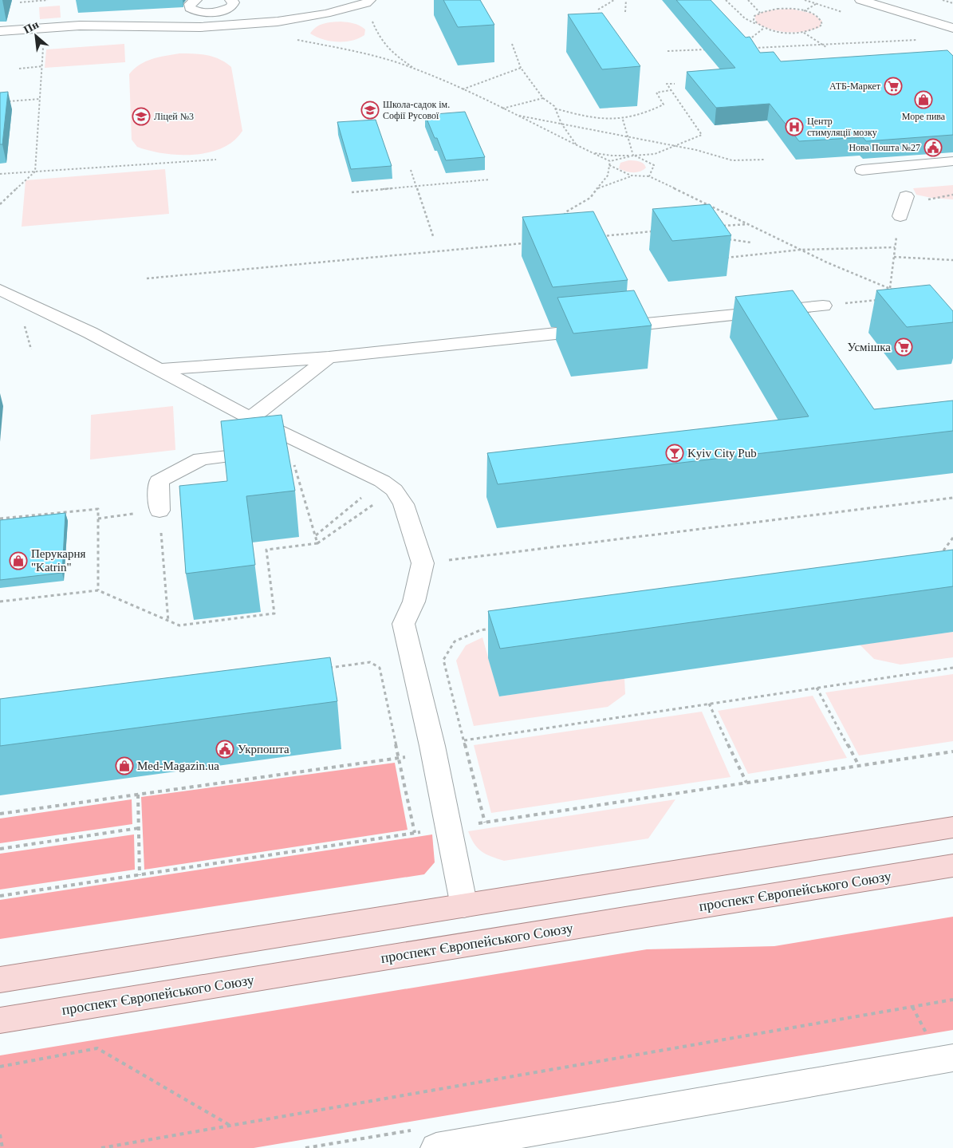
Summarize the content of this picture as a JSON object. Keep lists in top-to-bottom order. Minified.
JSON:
{"streets":{"main road":["проспект Європейського Союзу"]},"places":{"supermarket":["АТБ-Маркет","Усмішка"],"shop":["Море пива","Перукарня \"Katrin\"","Med-Magazin.ua"],"school or university":["Школа-садок ім. Софії Русової","Ліцей №3"],"hospital":["Центр стимуляції мозку"],"public building":["Нова Пошта №27","Укрпошта"],"bar":["Kyiv City Pub"]},"north":"top left"}
